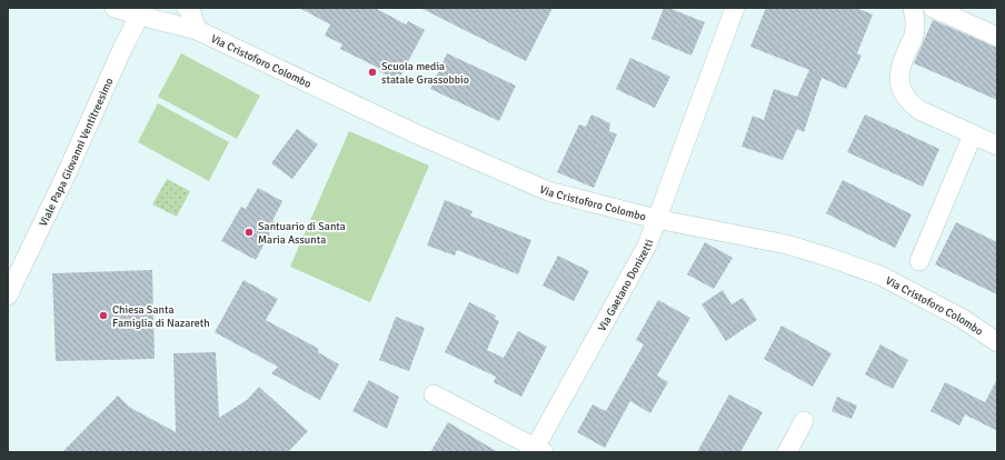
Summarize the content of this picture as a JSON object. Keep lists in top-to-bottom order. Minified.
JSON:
{"streets":{"street":["Via Cristoforo Colombo","Viale Papa Giovanni Ventitreesimo","Via Gaetano Donizetti"]},"crossings":[["Via Cristoforo Colombo","Viale Papa Giovanni Ventitreesimo"],["Via Cristoforo Colombo","Via Gaetano Donizetti"]],"places":["Scuola media statale Grassobbio","Santuario di Santa Maria Assunta","Chiesa Santa Famiglia di Nazareth"]}
